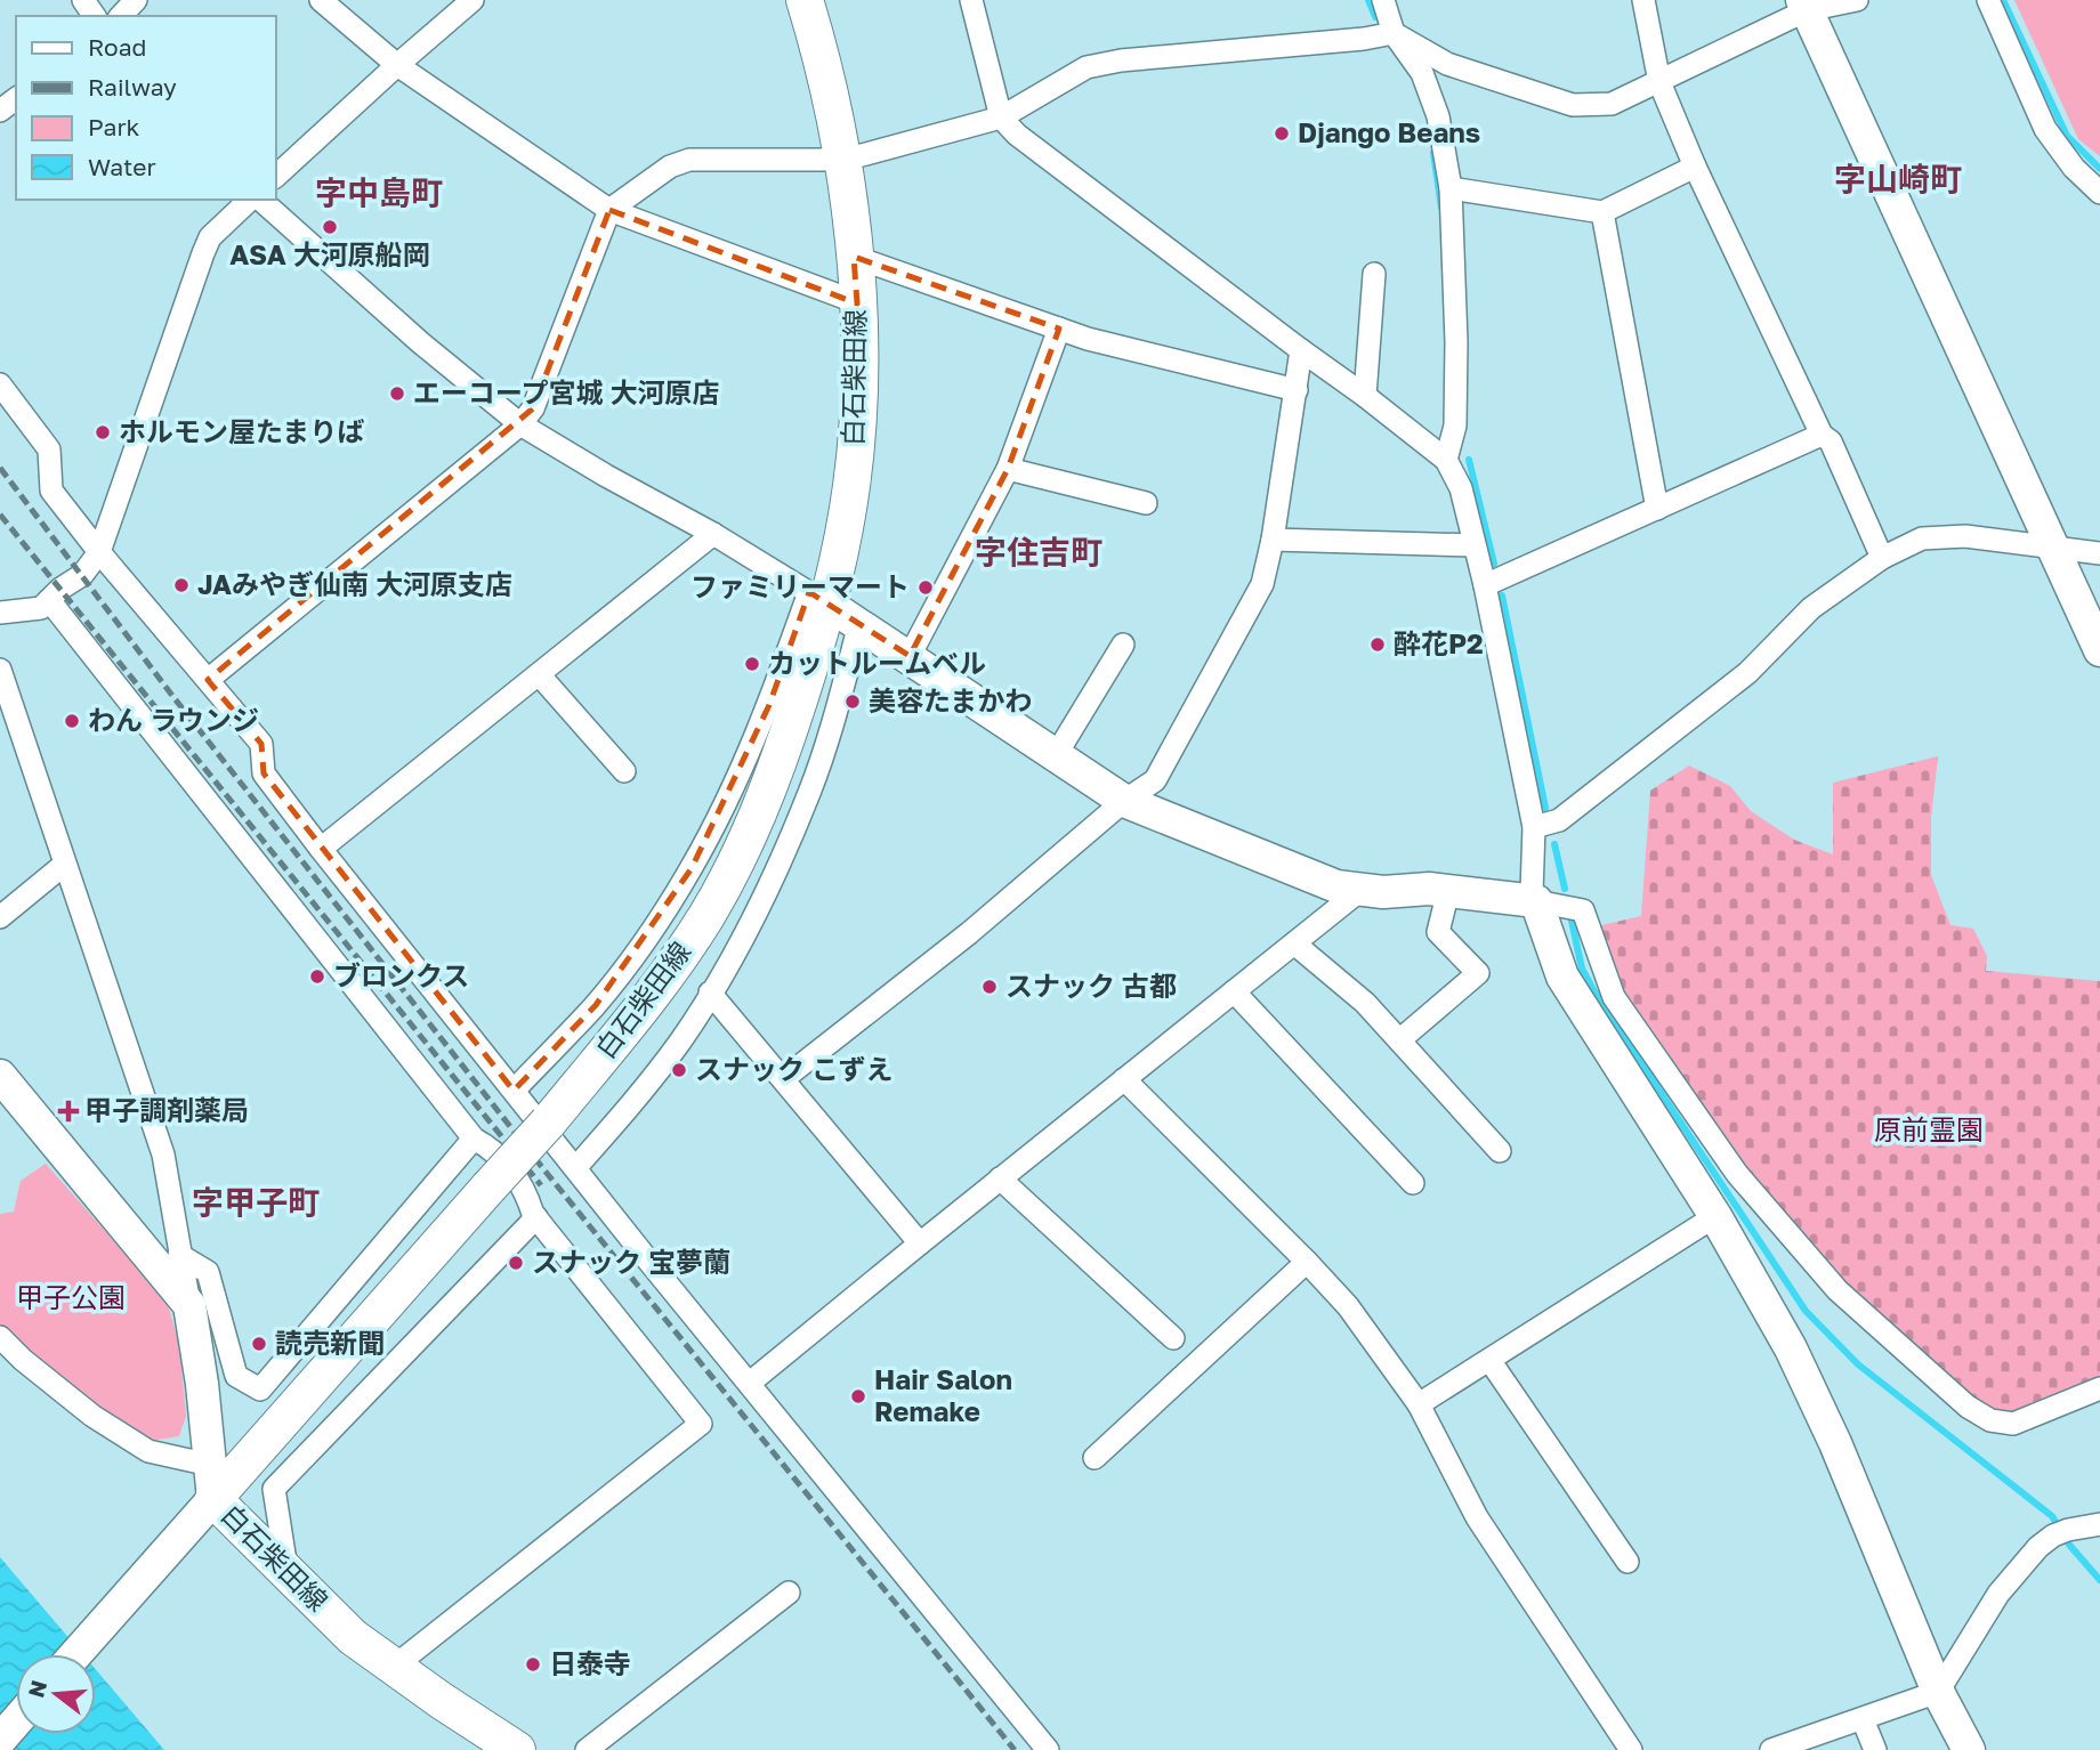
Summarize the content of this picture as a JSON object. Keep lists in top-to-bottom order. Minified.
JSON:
{"streets":{"main road":["白石柴田線"]},"districts":["字山崎町","字中島町","字住吉町","字甲子町"],"parks":["原前霊園","甲子公園"],"places":{"other":["Django Beans","ASA 大河原船岡","エーコープ宮城 大河原店","ホルモン屋たまりば","JAみやぎ仙南 大河原支店","ファミリーマート","酔花P2","カットルームベル","美容たまかわ","わん ラウンジ","ブロンクス","スナック 古都","スナック こずえ","スナック 宝夢蘭","読売新聞","Hair Salon Remake","日泰寺"],"health":["甲子調剤薬局"]},"legend":["Road","Railway","Park","Water"],"north":"left"}
